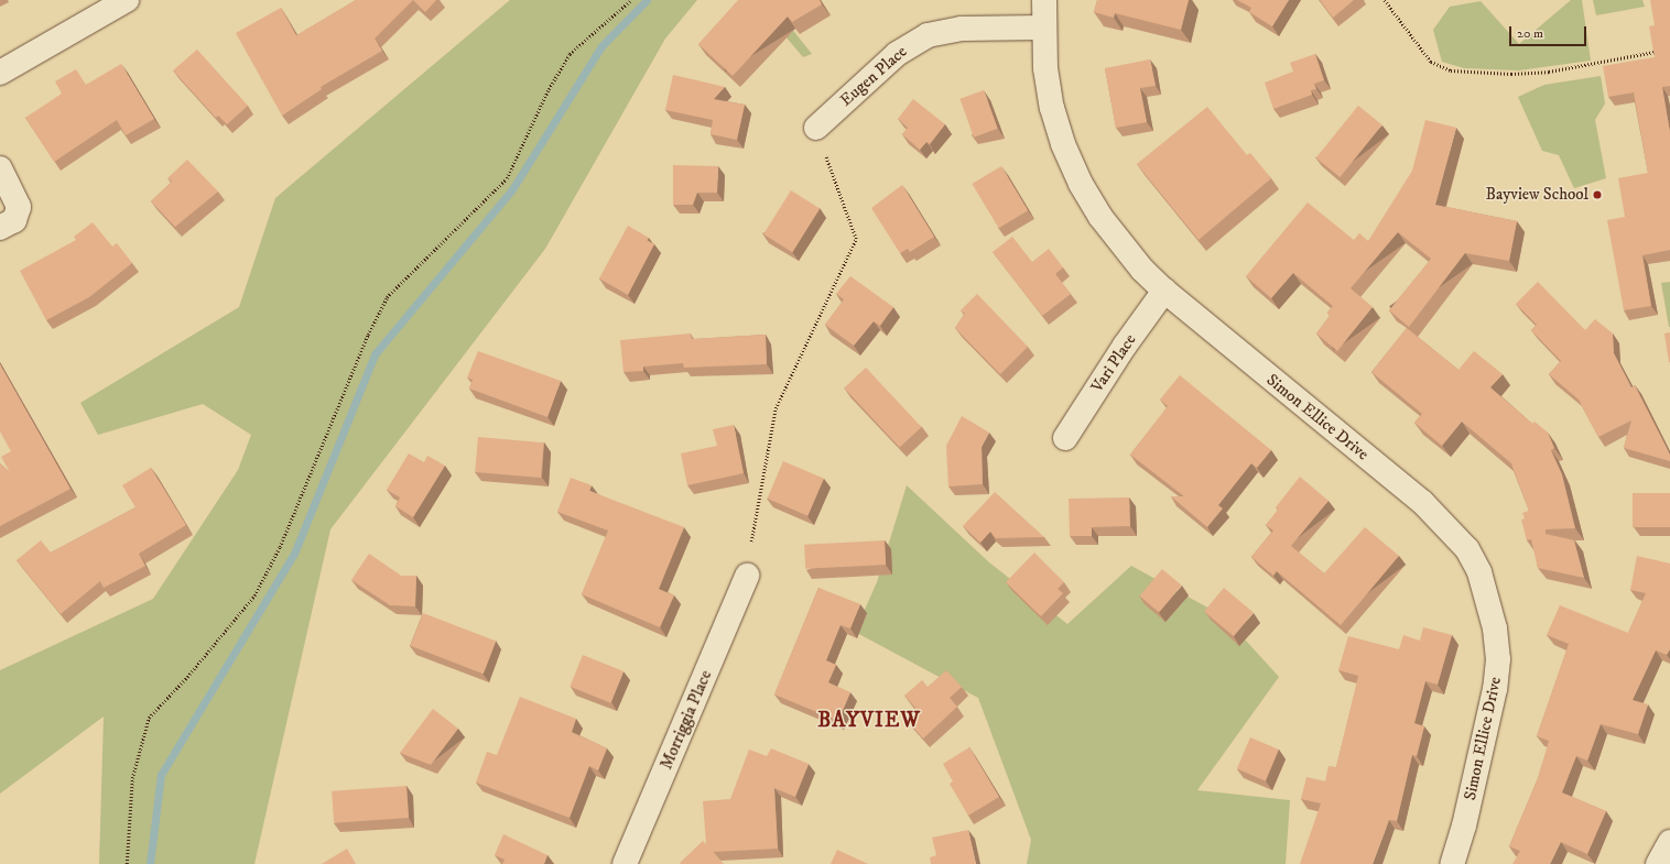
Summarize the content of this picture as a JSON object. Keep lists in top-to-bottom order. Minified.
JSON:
{"streets":{"street":["Eugen Place","Vari Place","Simon Ellice Drive","Morriggia Place"]},"crossings":[["Eugen Place","Simon Ellice Drive"],["Vari Place","Simon Ellice Drive"]],"districts":["BAYVIEW"],"places":["Bayview School"],"scale_bar":"20 m"}
